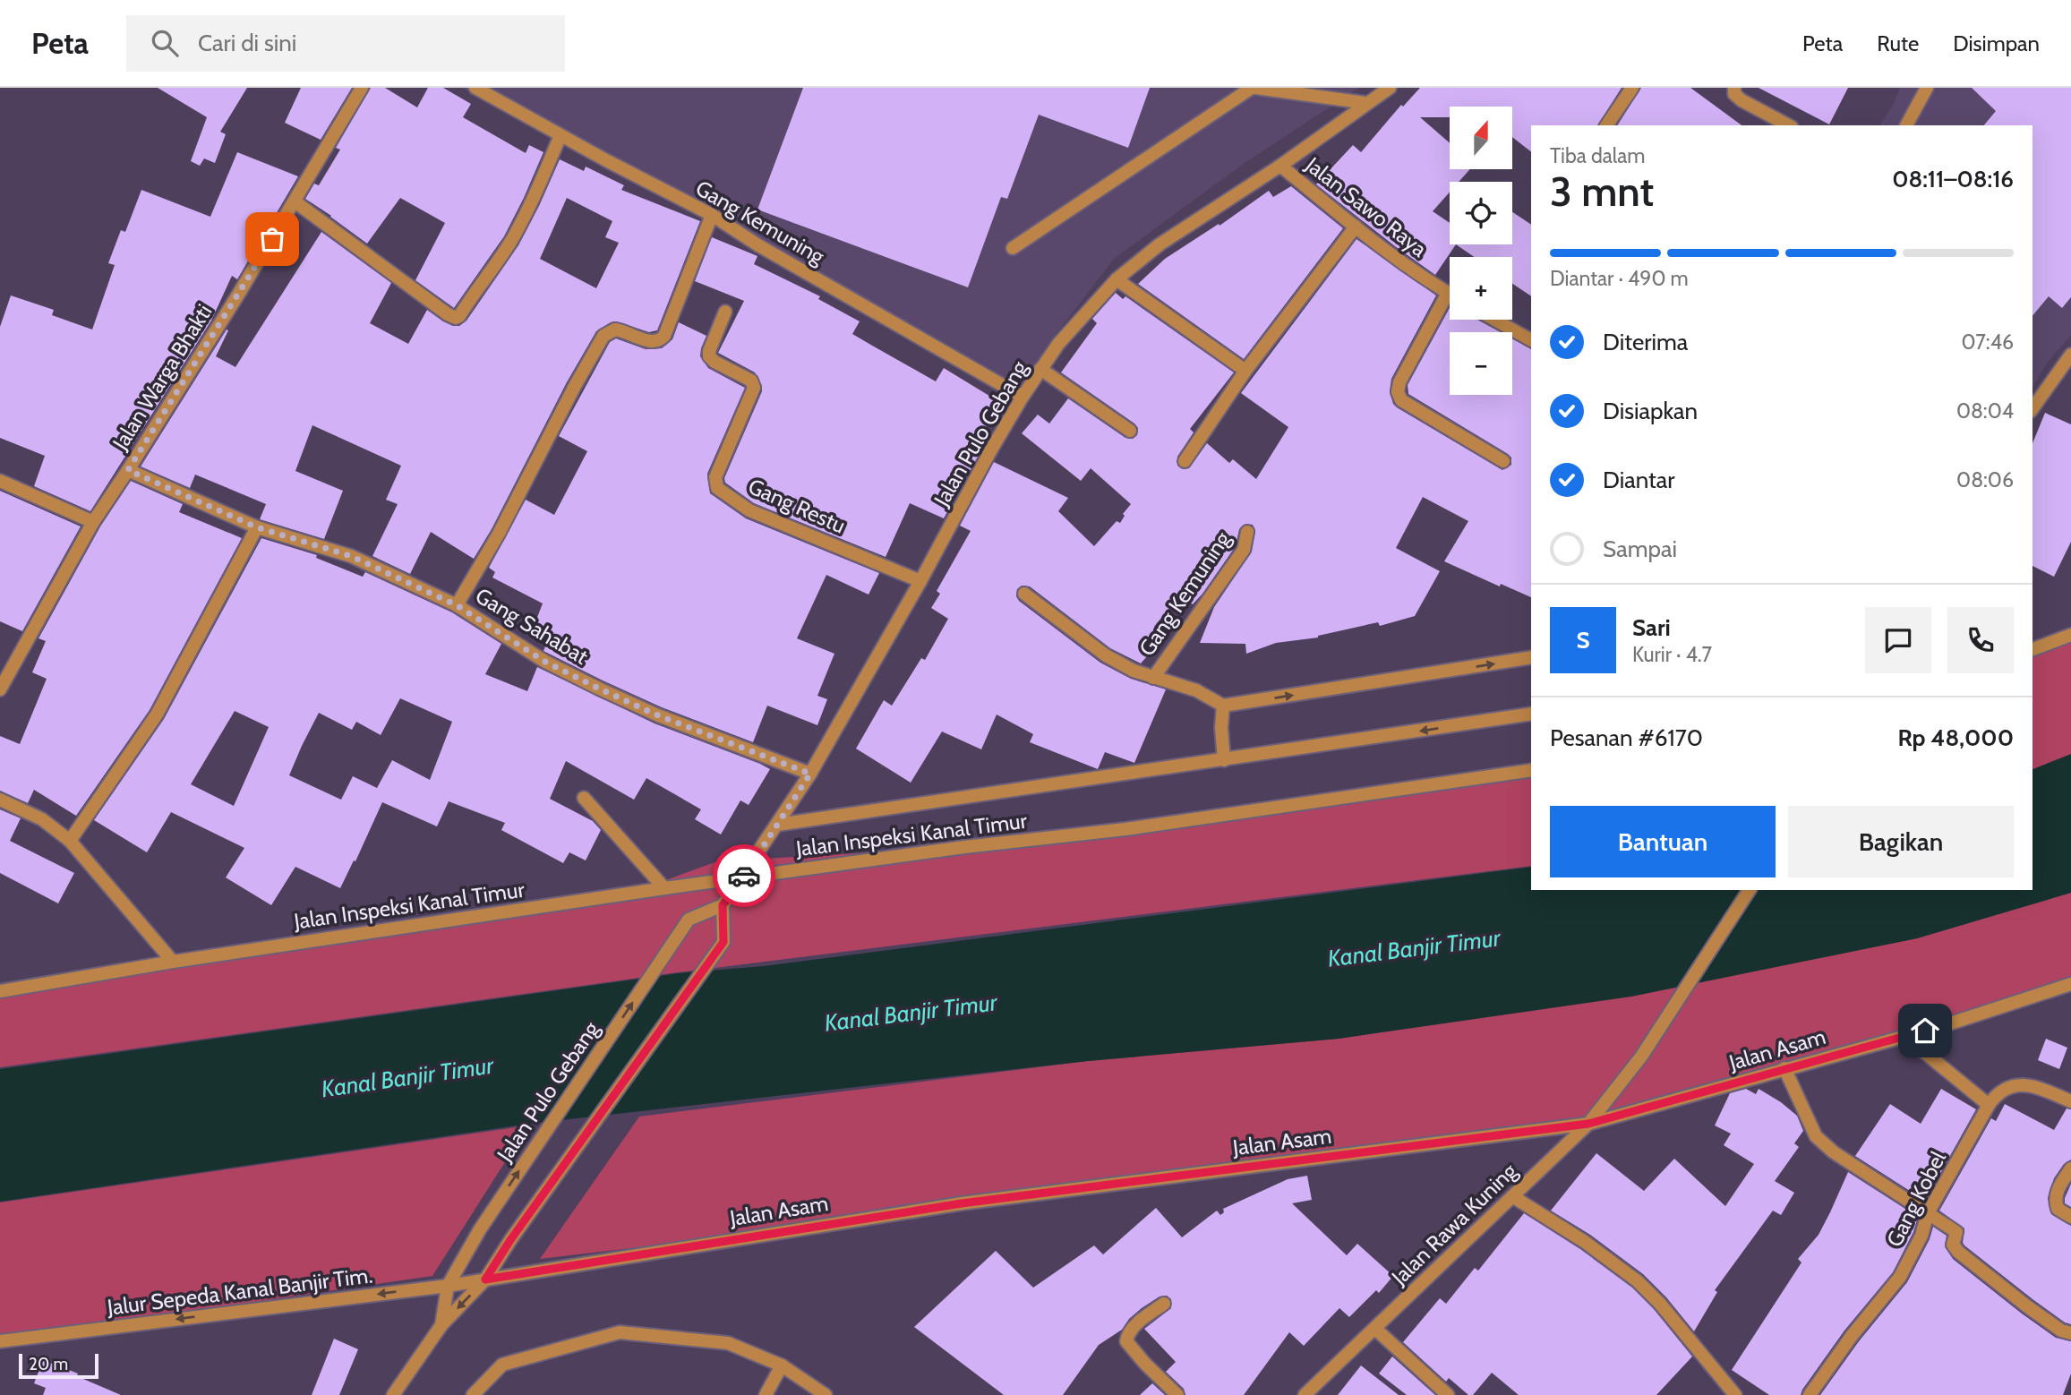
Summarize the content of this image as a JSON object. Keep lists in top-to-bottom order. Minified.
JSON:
{"streets":{"street":["Jalan Sawo Raya","Gang Kemuning","Jalan Warga Bhakti","Jalan Pulo Gebang","Gang Restu","Gang Sahabat","Jalan Inspeksi Kanal Timur","Jalan Asam","Gang Kobel","Jalan Rawa Kuning","Jalur Sepeda Kanal Banjir Tim."]},"crossings":[["Jalan Sawo Raya","Jalan Pulo Gebang"],["Gang Kemuning","Jalan Pulo Gebang"],["Jalan Warga Bhakti","Gang Sahabat"],["Jalan Pulo Gebang","Gang Restu"],["Jalan Pulo Gebang","Gang Sahabat"],["Jalan Pulo Gebang","Jalan Inspeksi Kanal Timur"],["Jalan Pulo Gebang","Jalan Asam"],["Jalan Pulo Gebang","Jalur Sepeda Kanal Banjir Tim."],["Jalan Asam","Jalan Rawa Kuning"],["Jalan Asam","Jalur Sepeda Kanal Banjir Tim."]],"one_way":["Jalur Sepeda Kanal Banjir Tim."],"water":["Kanal Banjir Timur"],"scale_bar":"20 m","north":"top","page":{"header":"Peta","search":"Cari di sini","nav":["Peta","Rute","Disimpan"],"map_buttons":["+","−"],"heading":["3 mnt","Tiba dalam","08:11–08:16"],"panel":["Sari","Kurir · 4.7","Pesanan #6170","Rp 48,000"],"bar":"Diantar · 490 m","list":[["Diterima","07:46"],["Disiapkan","08:04"],["Diantar","08:06"],"Sampai"],"round":"S","buttons":["Bantuan","Bagikan"],"scale":"20 m"}}
